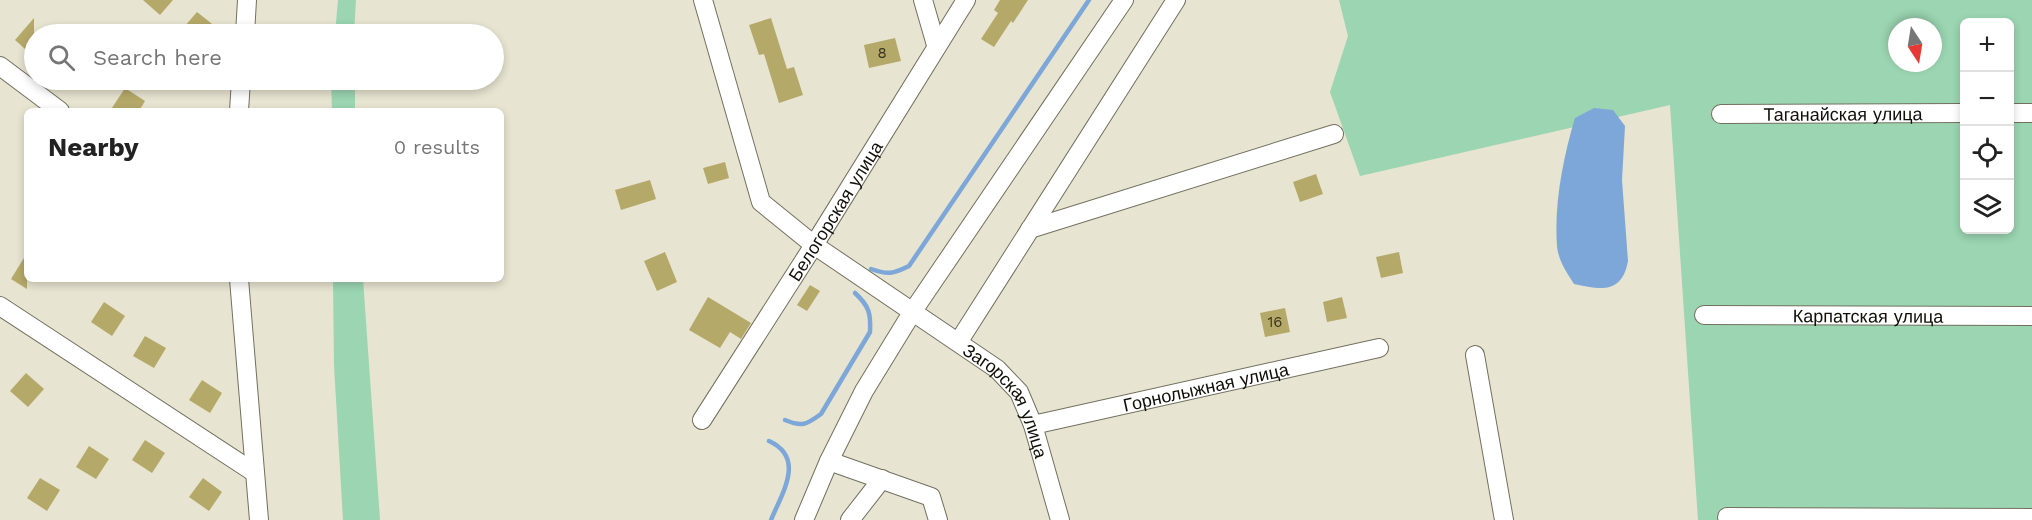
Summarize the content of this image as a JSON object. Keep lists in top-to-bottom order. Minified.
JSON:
{"streets":{"street":["Таганайская улица","Белогорская улица","Карпатская улица","Горнолыжная улица","Загорская улица"]},"crossings":[["Белогорская улица","Загорская улица"],["Горнолыжная улица","Загорская улица"]],"house_numbers":["8","16"],"north":"bottom","page":{"map_buttons":["+","−"],"search":"Search here","heading":["Nearby","0 results"]}}
